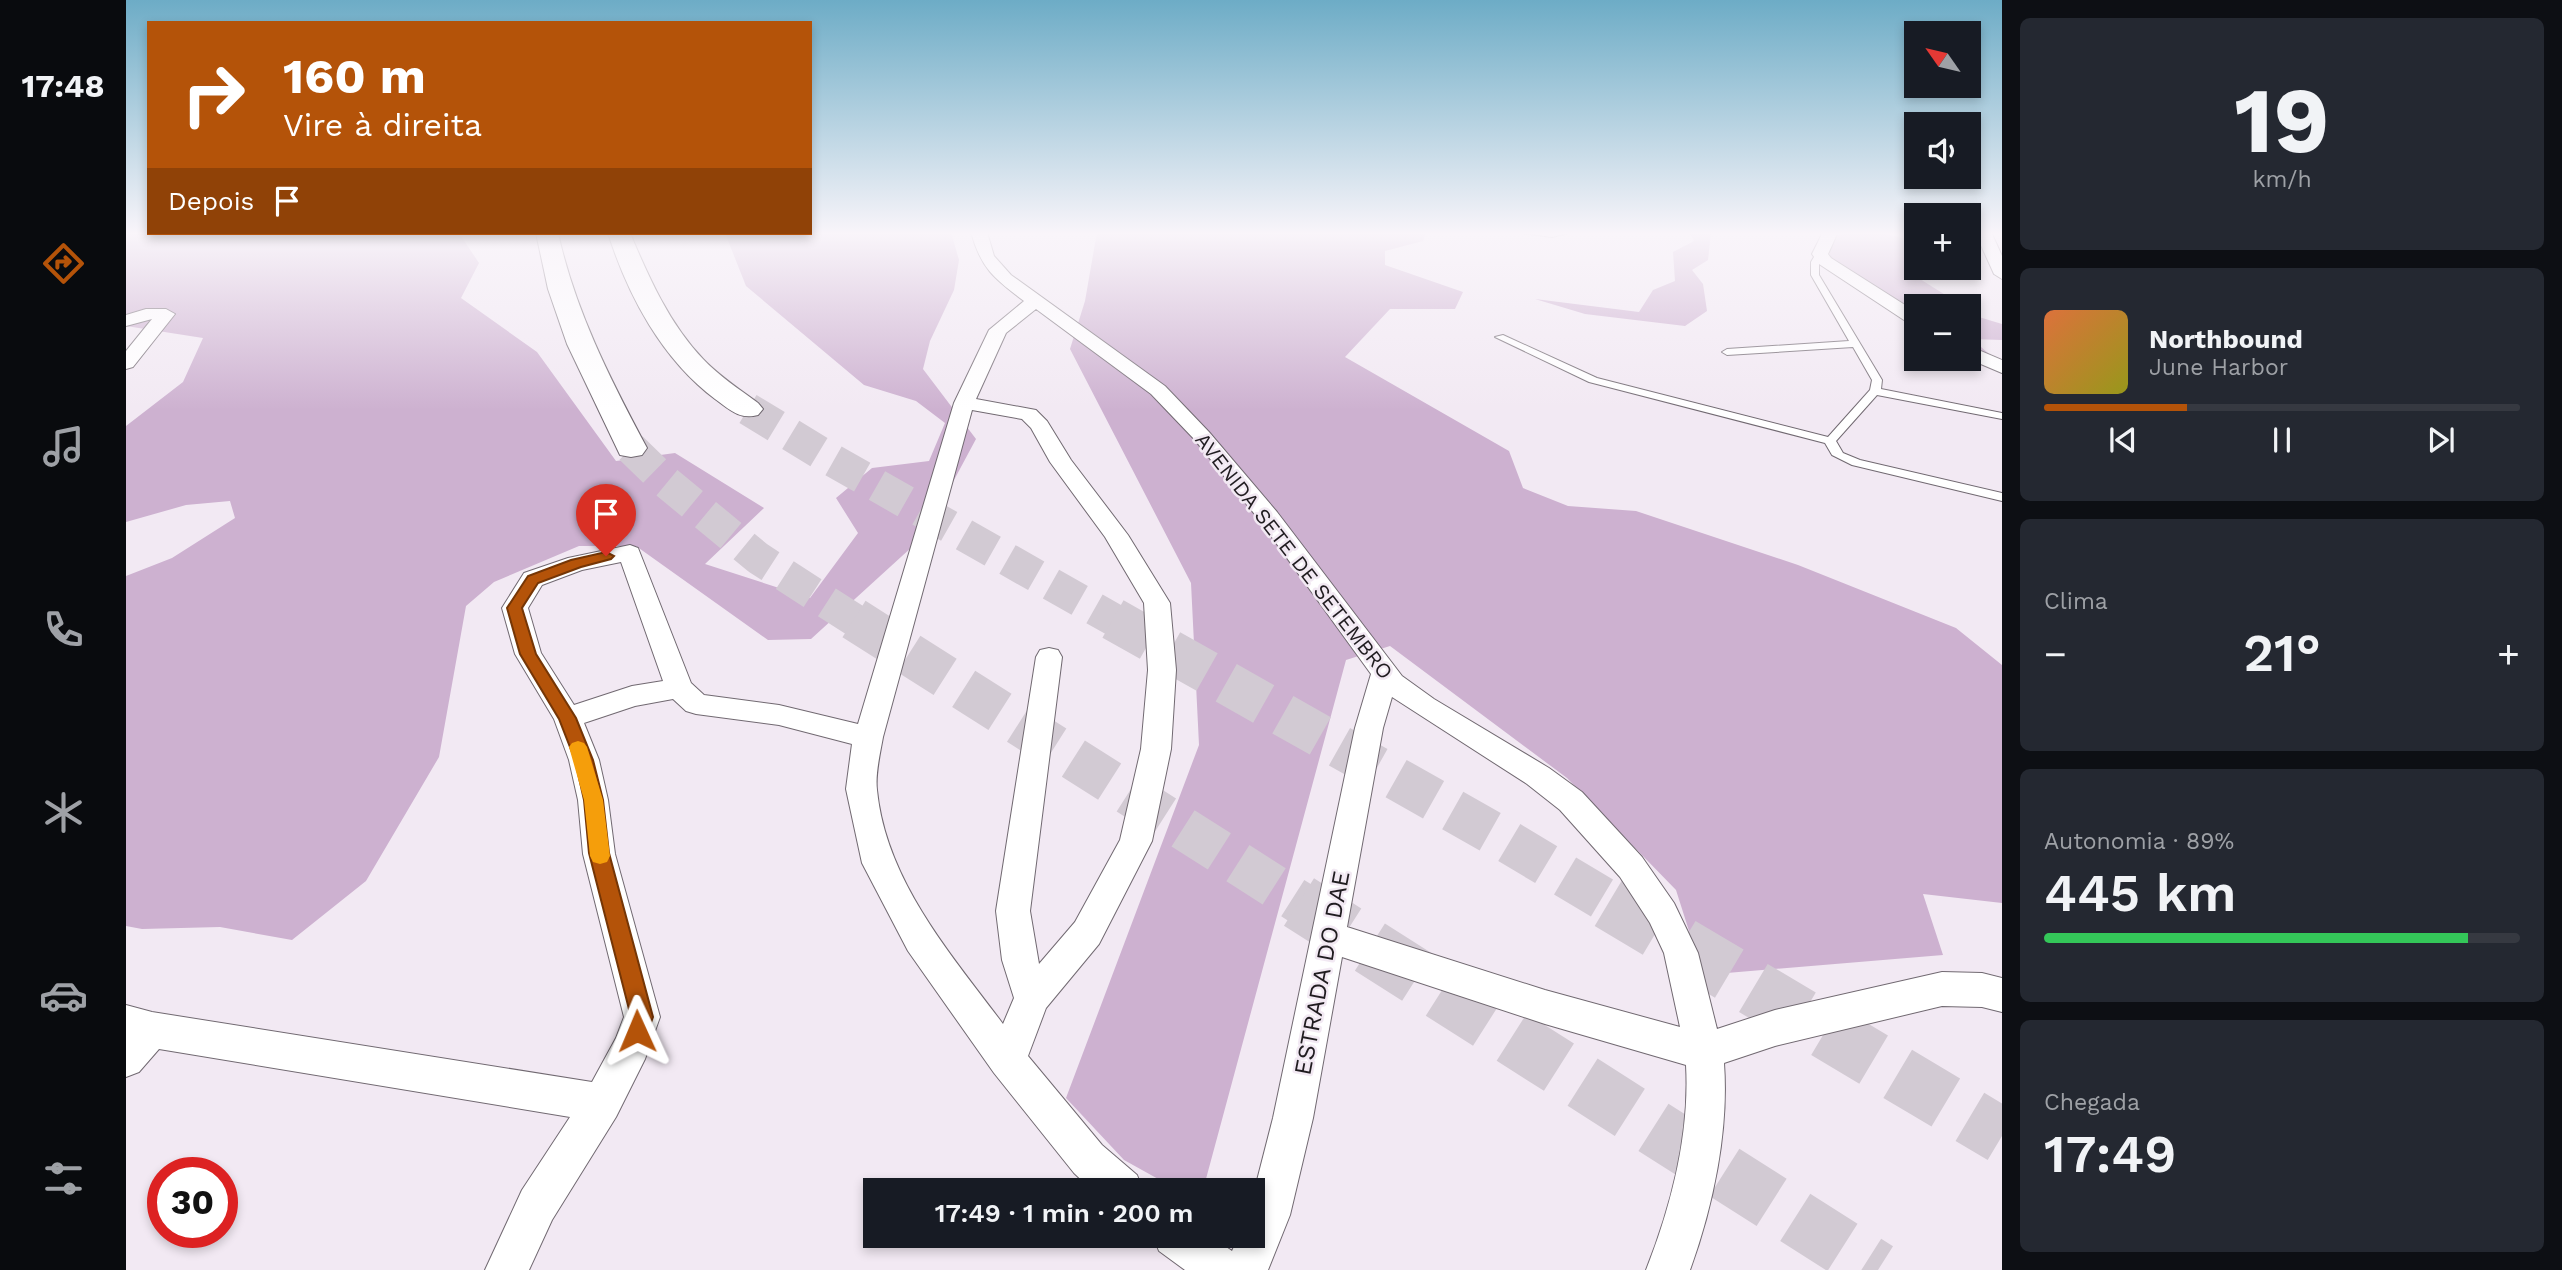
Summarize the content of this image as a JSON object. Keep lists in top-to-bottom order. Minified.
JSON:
{"streets":{"street":["AVENIDA SETE DE SETEMBRO","ESTRADA DO DAE"]},"crossings":[["AVENIDA SETE DE SETEMBRO","ESTRADA DO DAE"]],"north":"top left","page":{"tabs":"17:48","tile":[["19","km/h"],"Clima",["Autonomia · 89%","445 km"],["Chegada","17:49"]],"map_buttons":["+","−"],"turn":["160 m","Vire à direita"],"then":"Depois","song":["Northbound","June Harbor"],"heat":["−","21°","+"],"limit":"30","trip":"17:49 · 1 min · 200 m"}}
